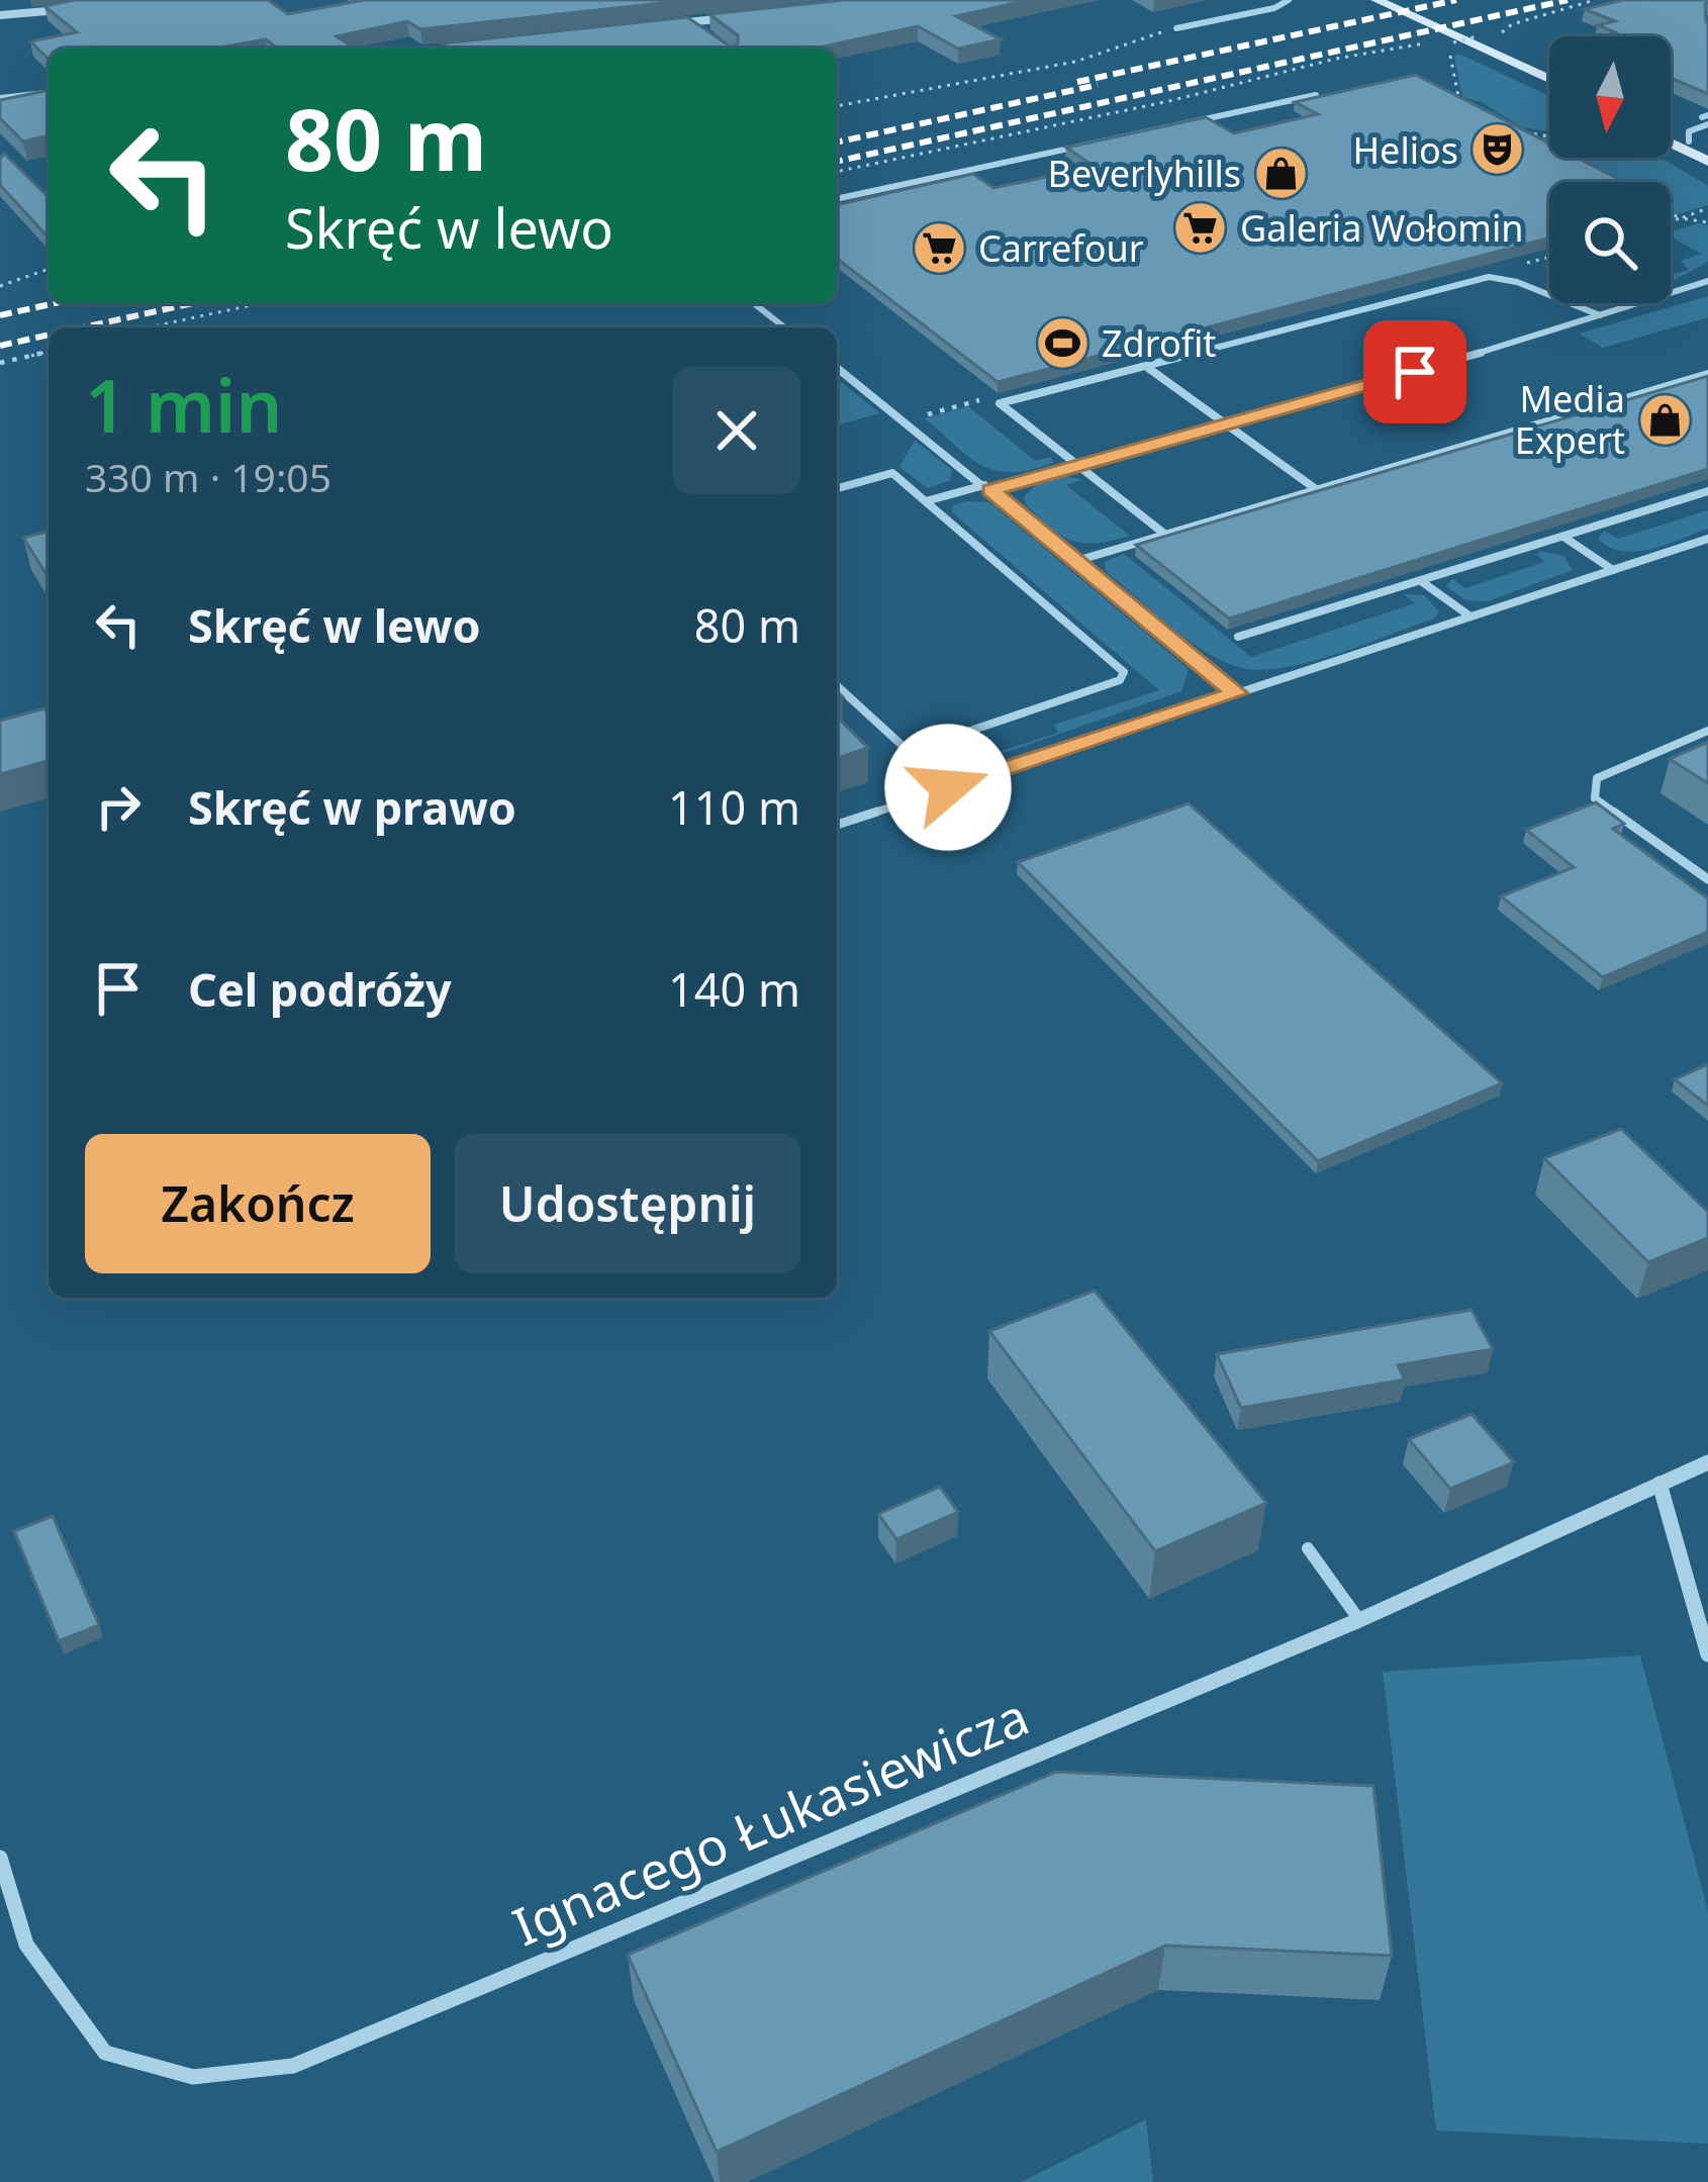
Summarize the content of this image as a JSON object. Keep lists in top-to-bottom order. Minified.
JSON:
{"streets":{"street":["Ignacego Łukasiewicza"]},"places":{"theatre":["Helios"],"shop":["Beverlyhills","Media Expert"],"supermarket":["Galeria Wołomin","Carrefour"],"sports":["Zdrofit"]},"north":"bottom","page":{"turn":["80 m","Skręć w lewo"],"heading":["1 min","330 m · 19:05"],"list":[{"name":"Skręć w lewo","value":"80 m"},{"name":"Skręć w prawo","value":"110 m"},{"name":"Cel podróży","value":"140 m"}],"buttons":["Zakończ","Udostępnij"]}}
